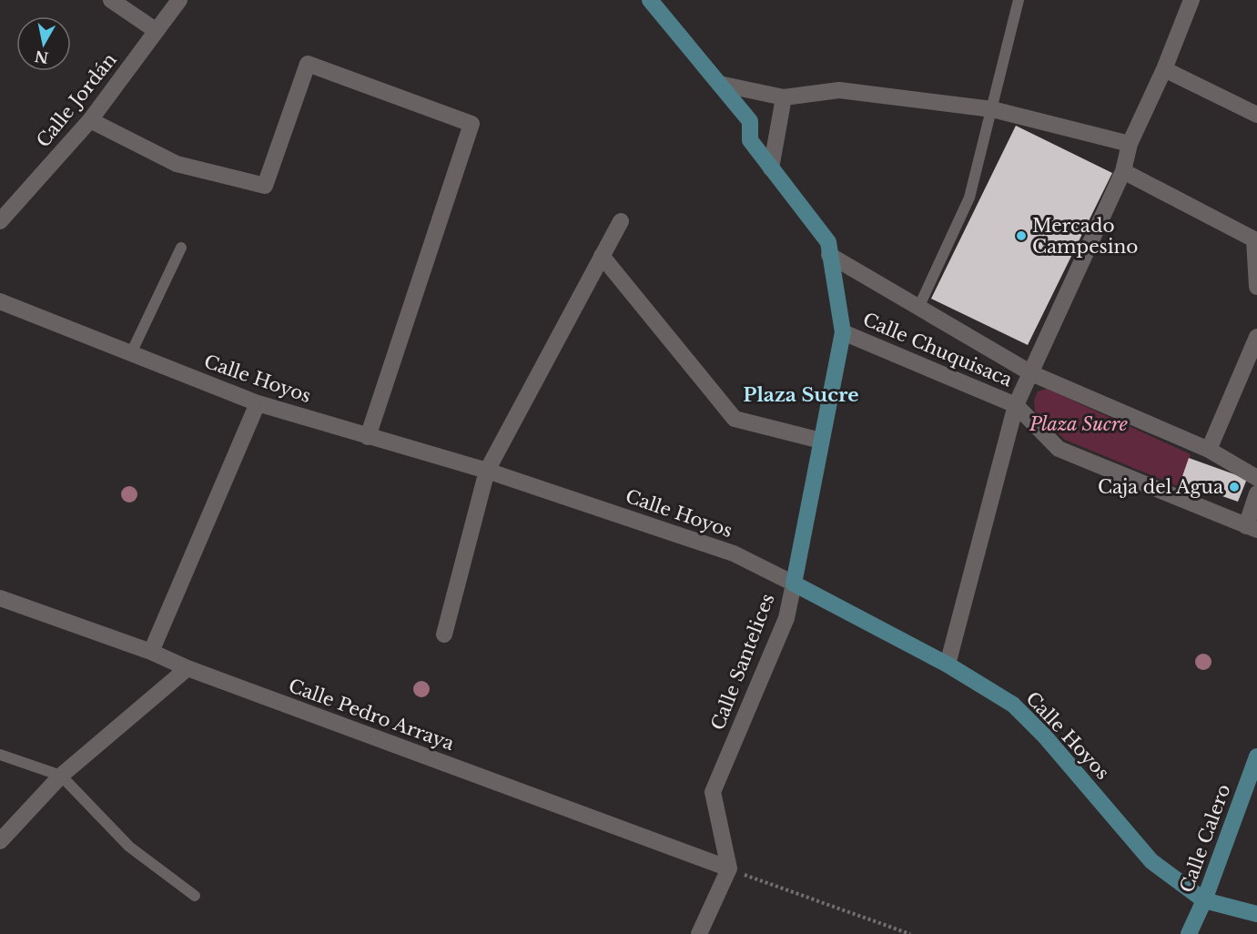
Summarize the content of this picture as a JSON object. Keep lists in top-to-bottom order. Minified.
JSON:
{"streets":{"main road":["Calle Chuquisaca","Calle Hoyos","Calle Santelices","Calle Calero"],"street":["Calle Jordán","Calle Pedro Arraya"]},"crossings":[["Calle Chuquisaca","Calle Santelices"],["Calle Hoyos","Calle Santelices"],["Calle Hoyos","Calle Calero"],["Calle Santelices","Calle Pedro Arraya"]],"districts":["Plaza Sucre"],"parks":["Plaza Sucre"],"places":["Mercado Campesino","Caja del Agua"],"north":"bottom"}
